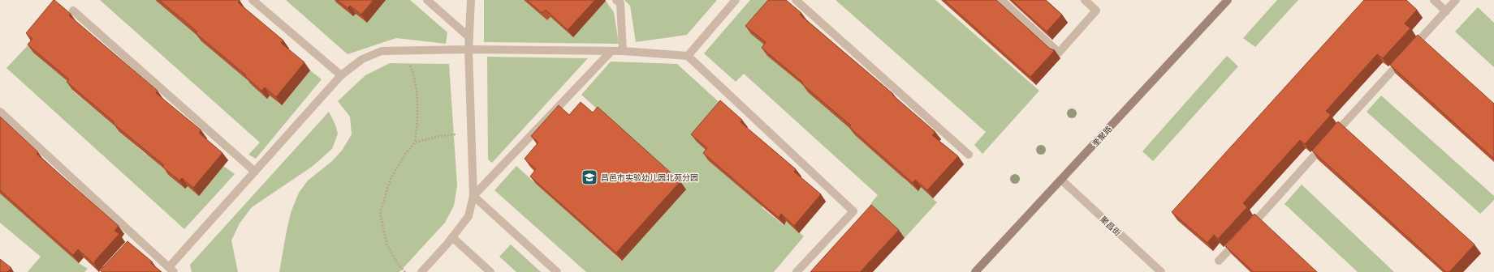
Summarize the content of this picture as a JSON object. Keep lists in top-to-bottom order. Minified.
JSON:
{"streets":{"street":["奎聚路","聚昌街"]},"crossings":[["奎聚路","聚昌街"]],"places":{"school or university":["昌邑市实验幼儿园北苑分园"]}}
